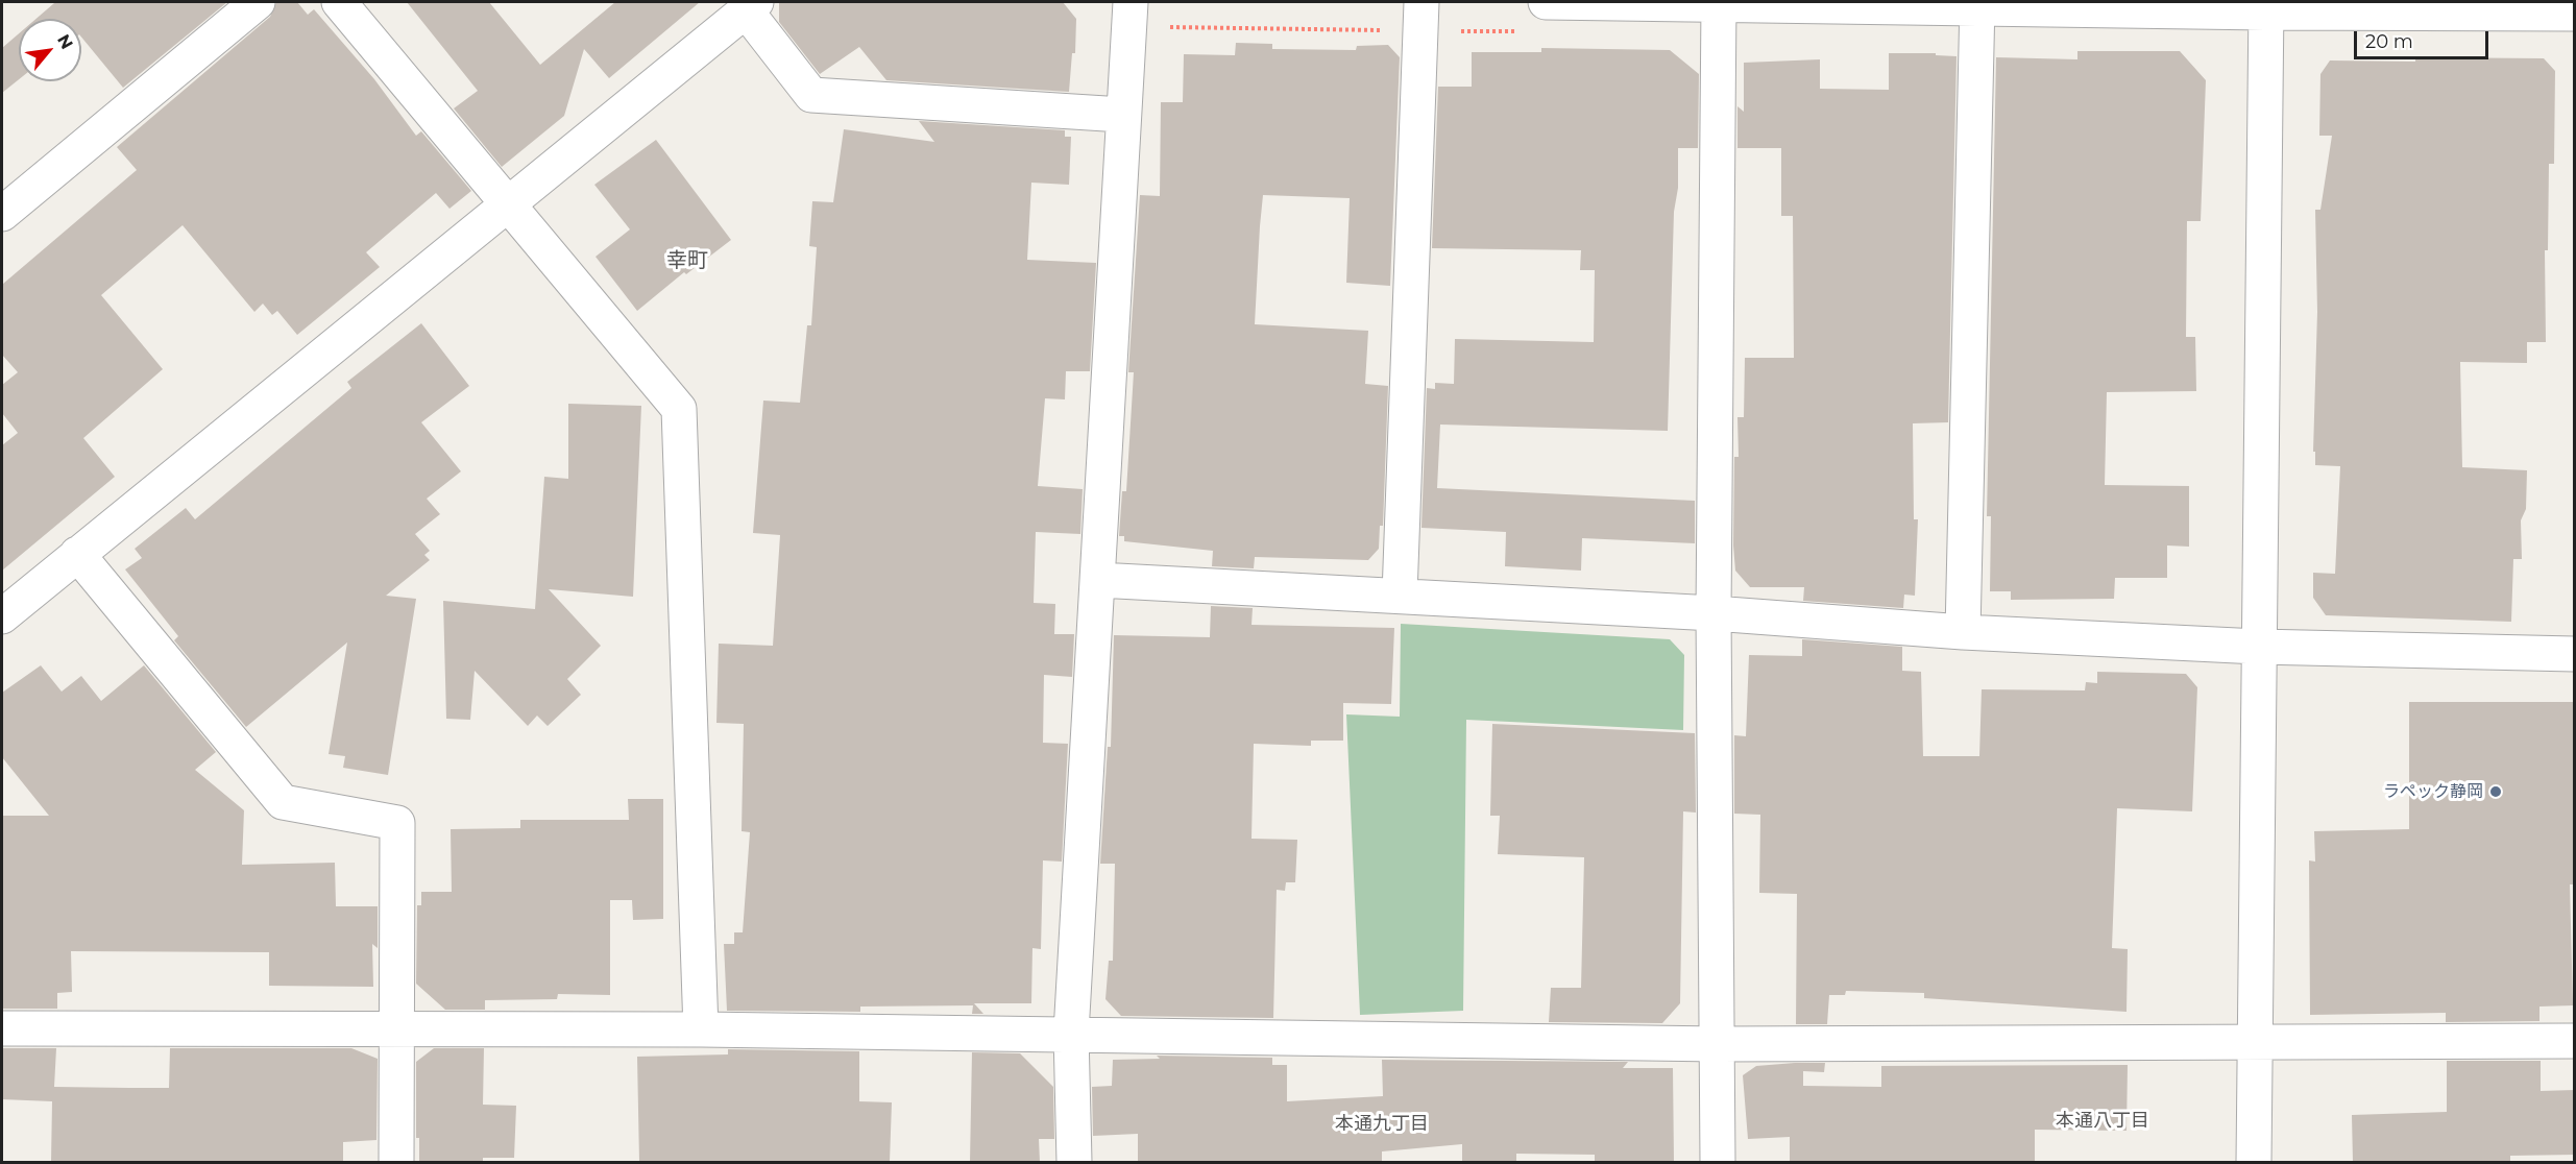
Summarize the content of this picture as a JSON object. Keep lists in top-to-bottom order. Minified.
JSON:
{"districts":["幸町","本通八丁目","本通九丁目"],"places":["ラペック静岡"],"scale_bar":"20 m","north":"top right"}
